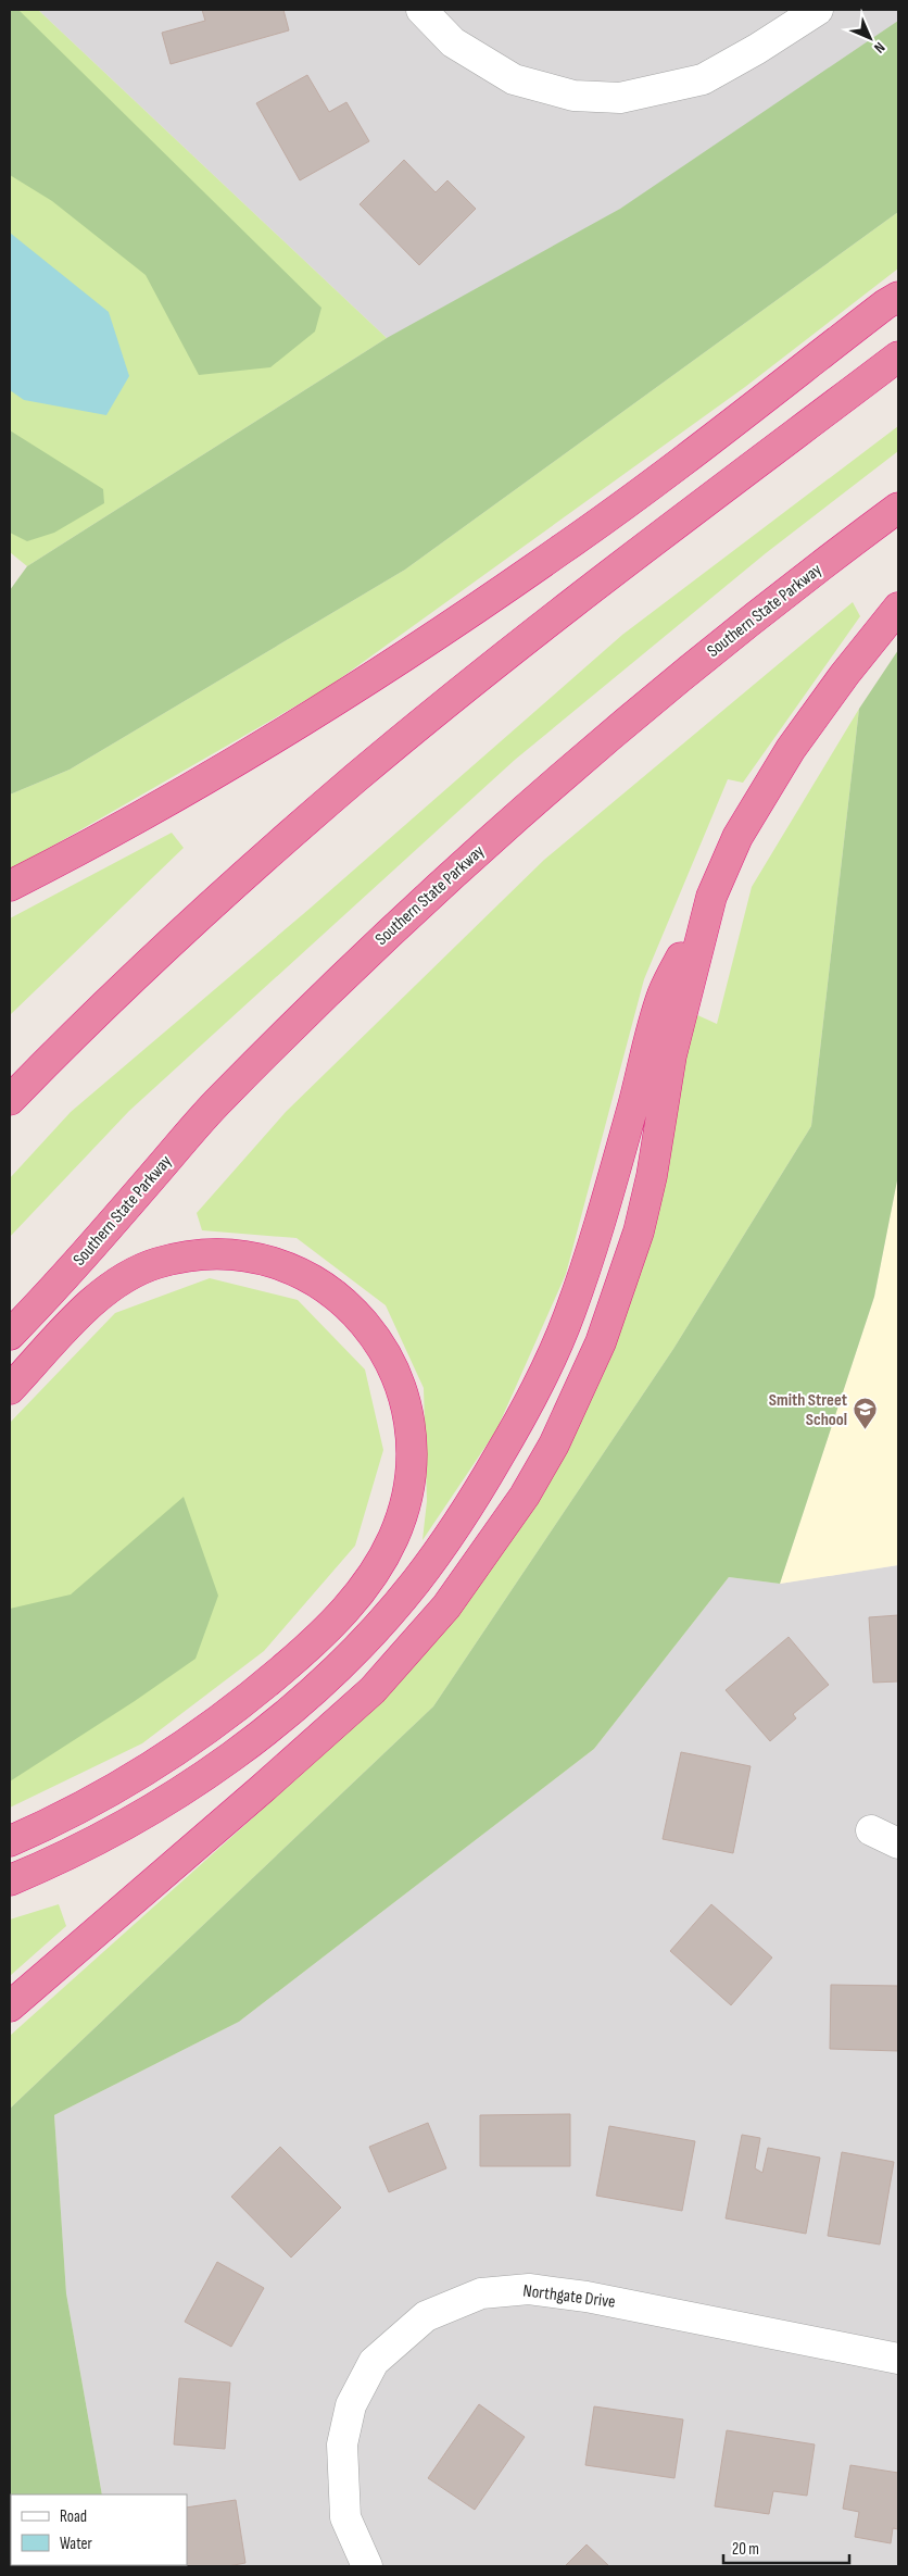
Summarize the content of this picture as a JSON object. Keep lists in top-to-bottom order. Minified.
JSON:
{"streets":{"highway":["Southern State Parkway"],"street":["Northgate Drive"]},"places":{"school or university":["Smith Street School"]},"legend":["Road","Water"],"scale_bar":"20 m","north":"bottom right"}
